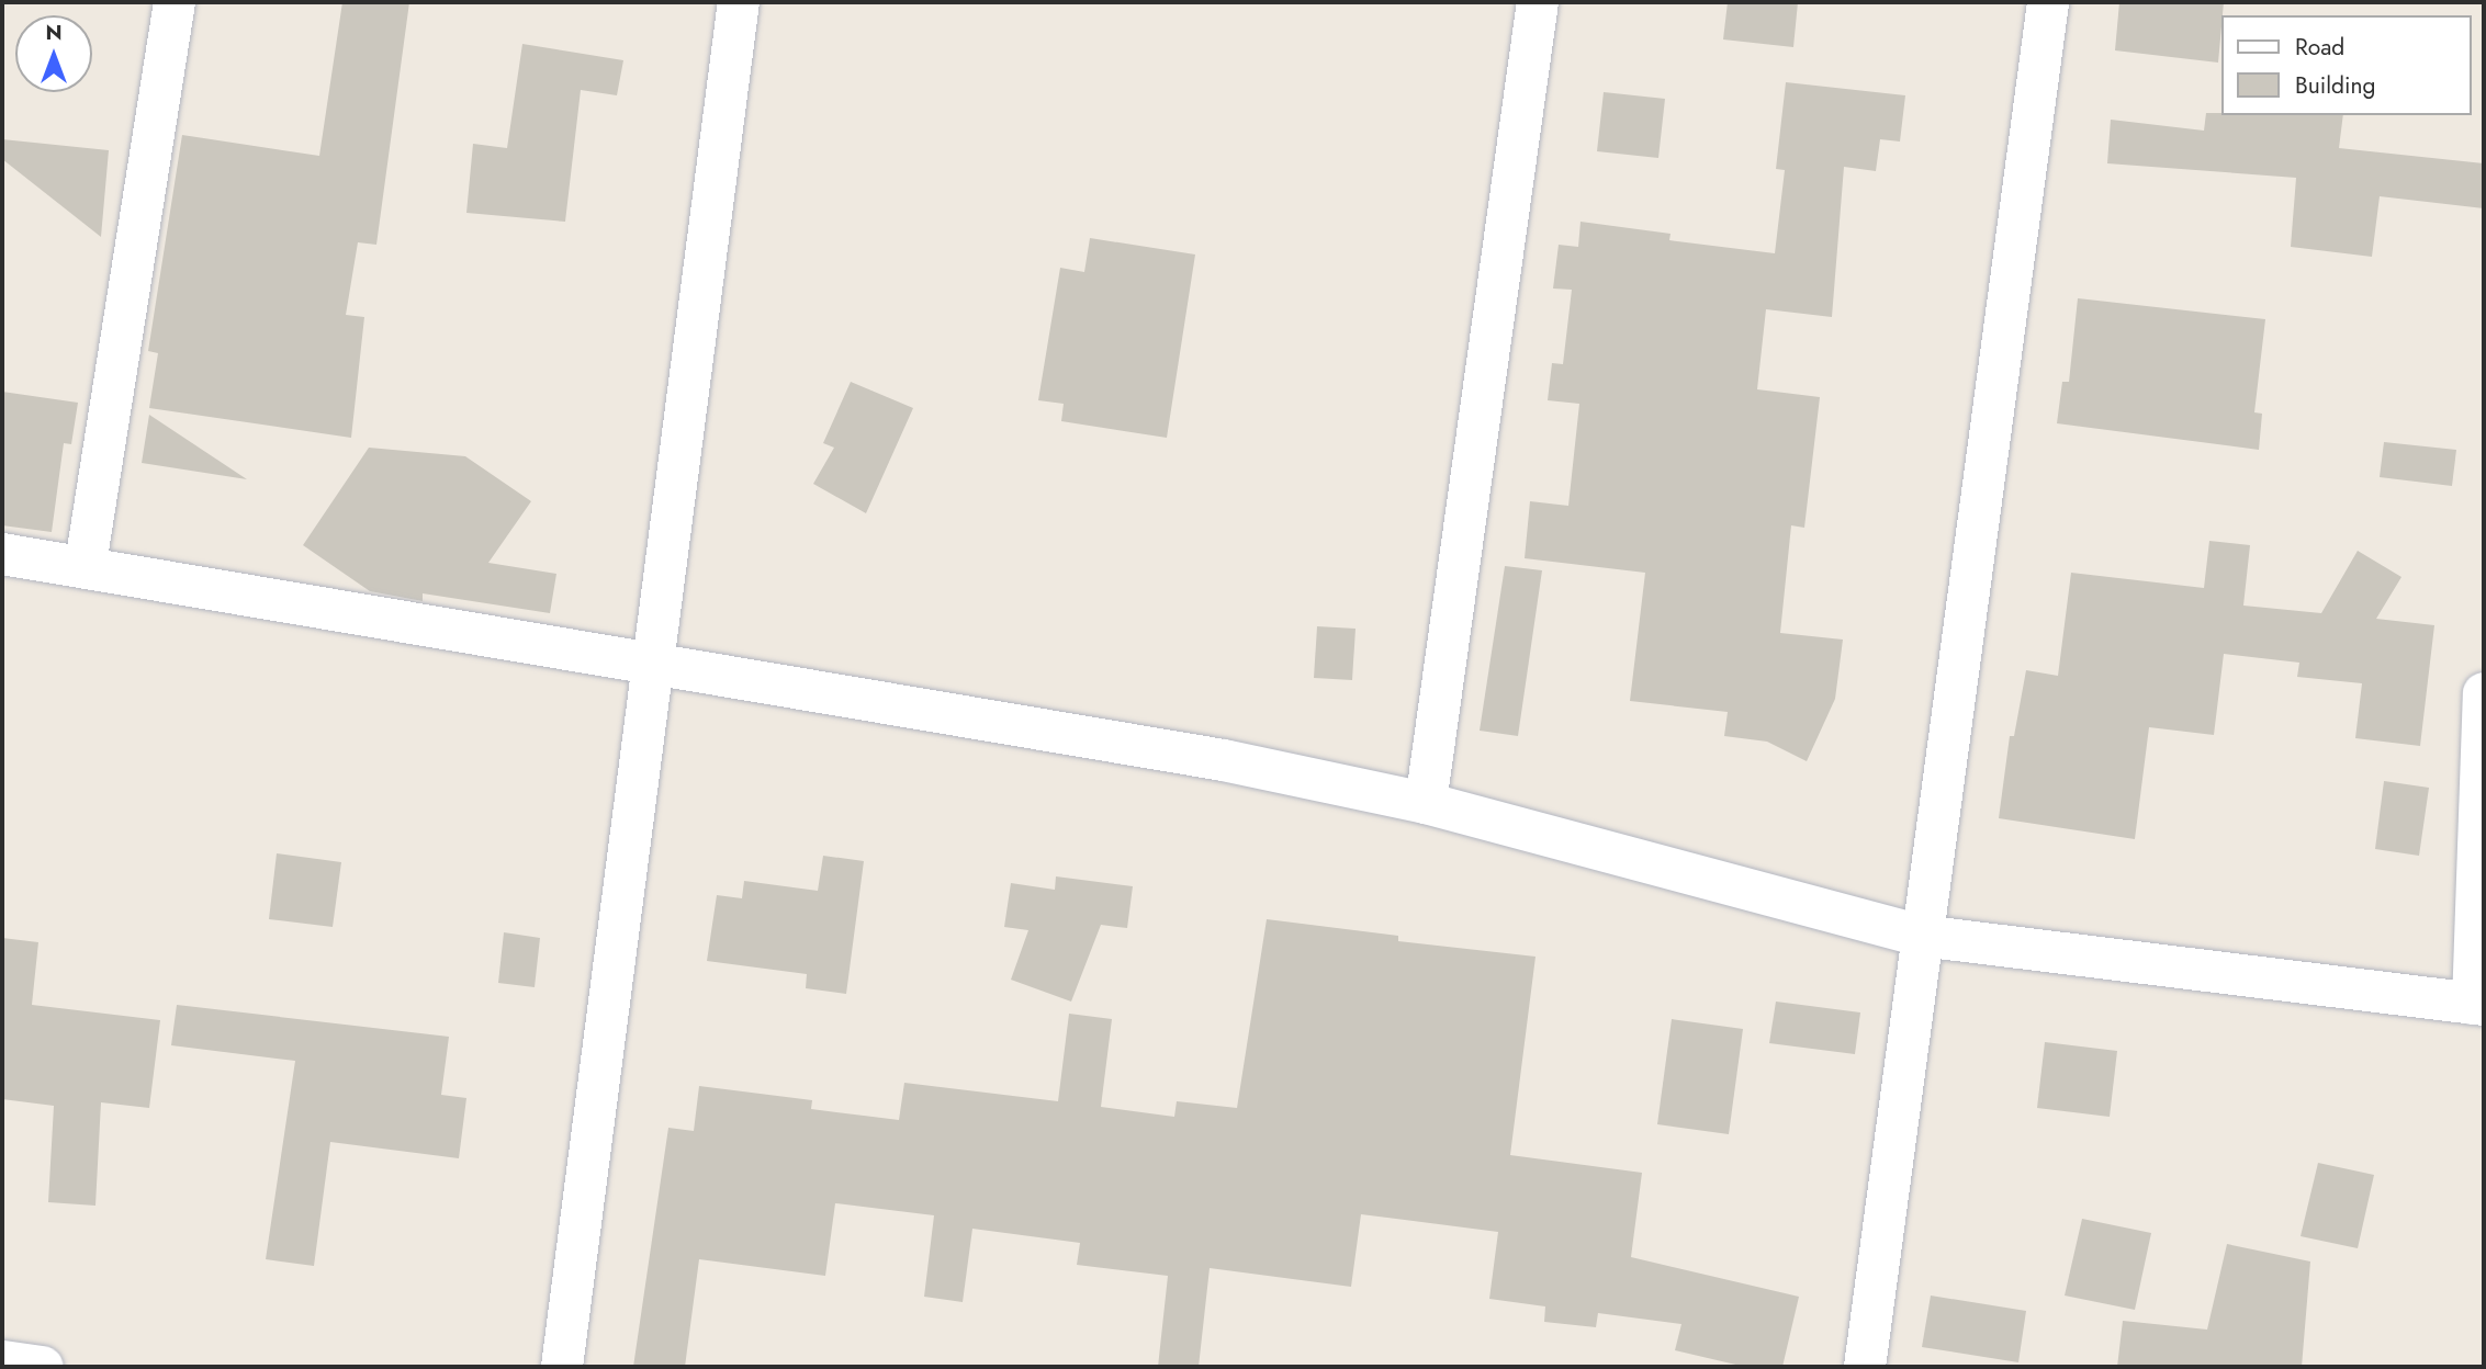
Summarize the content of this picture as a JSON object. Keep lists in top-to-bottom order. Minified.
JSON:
{"legend":["Road","Building"],"north":"top"}
